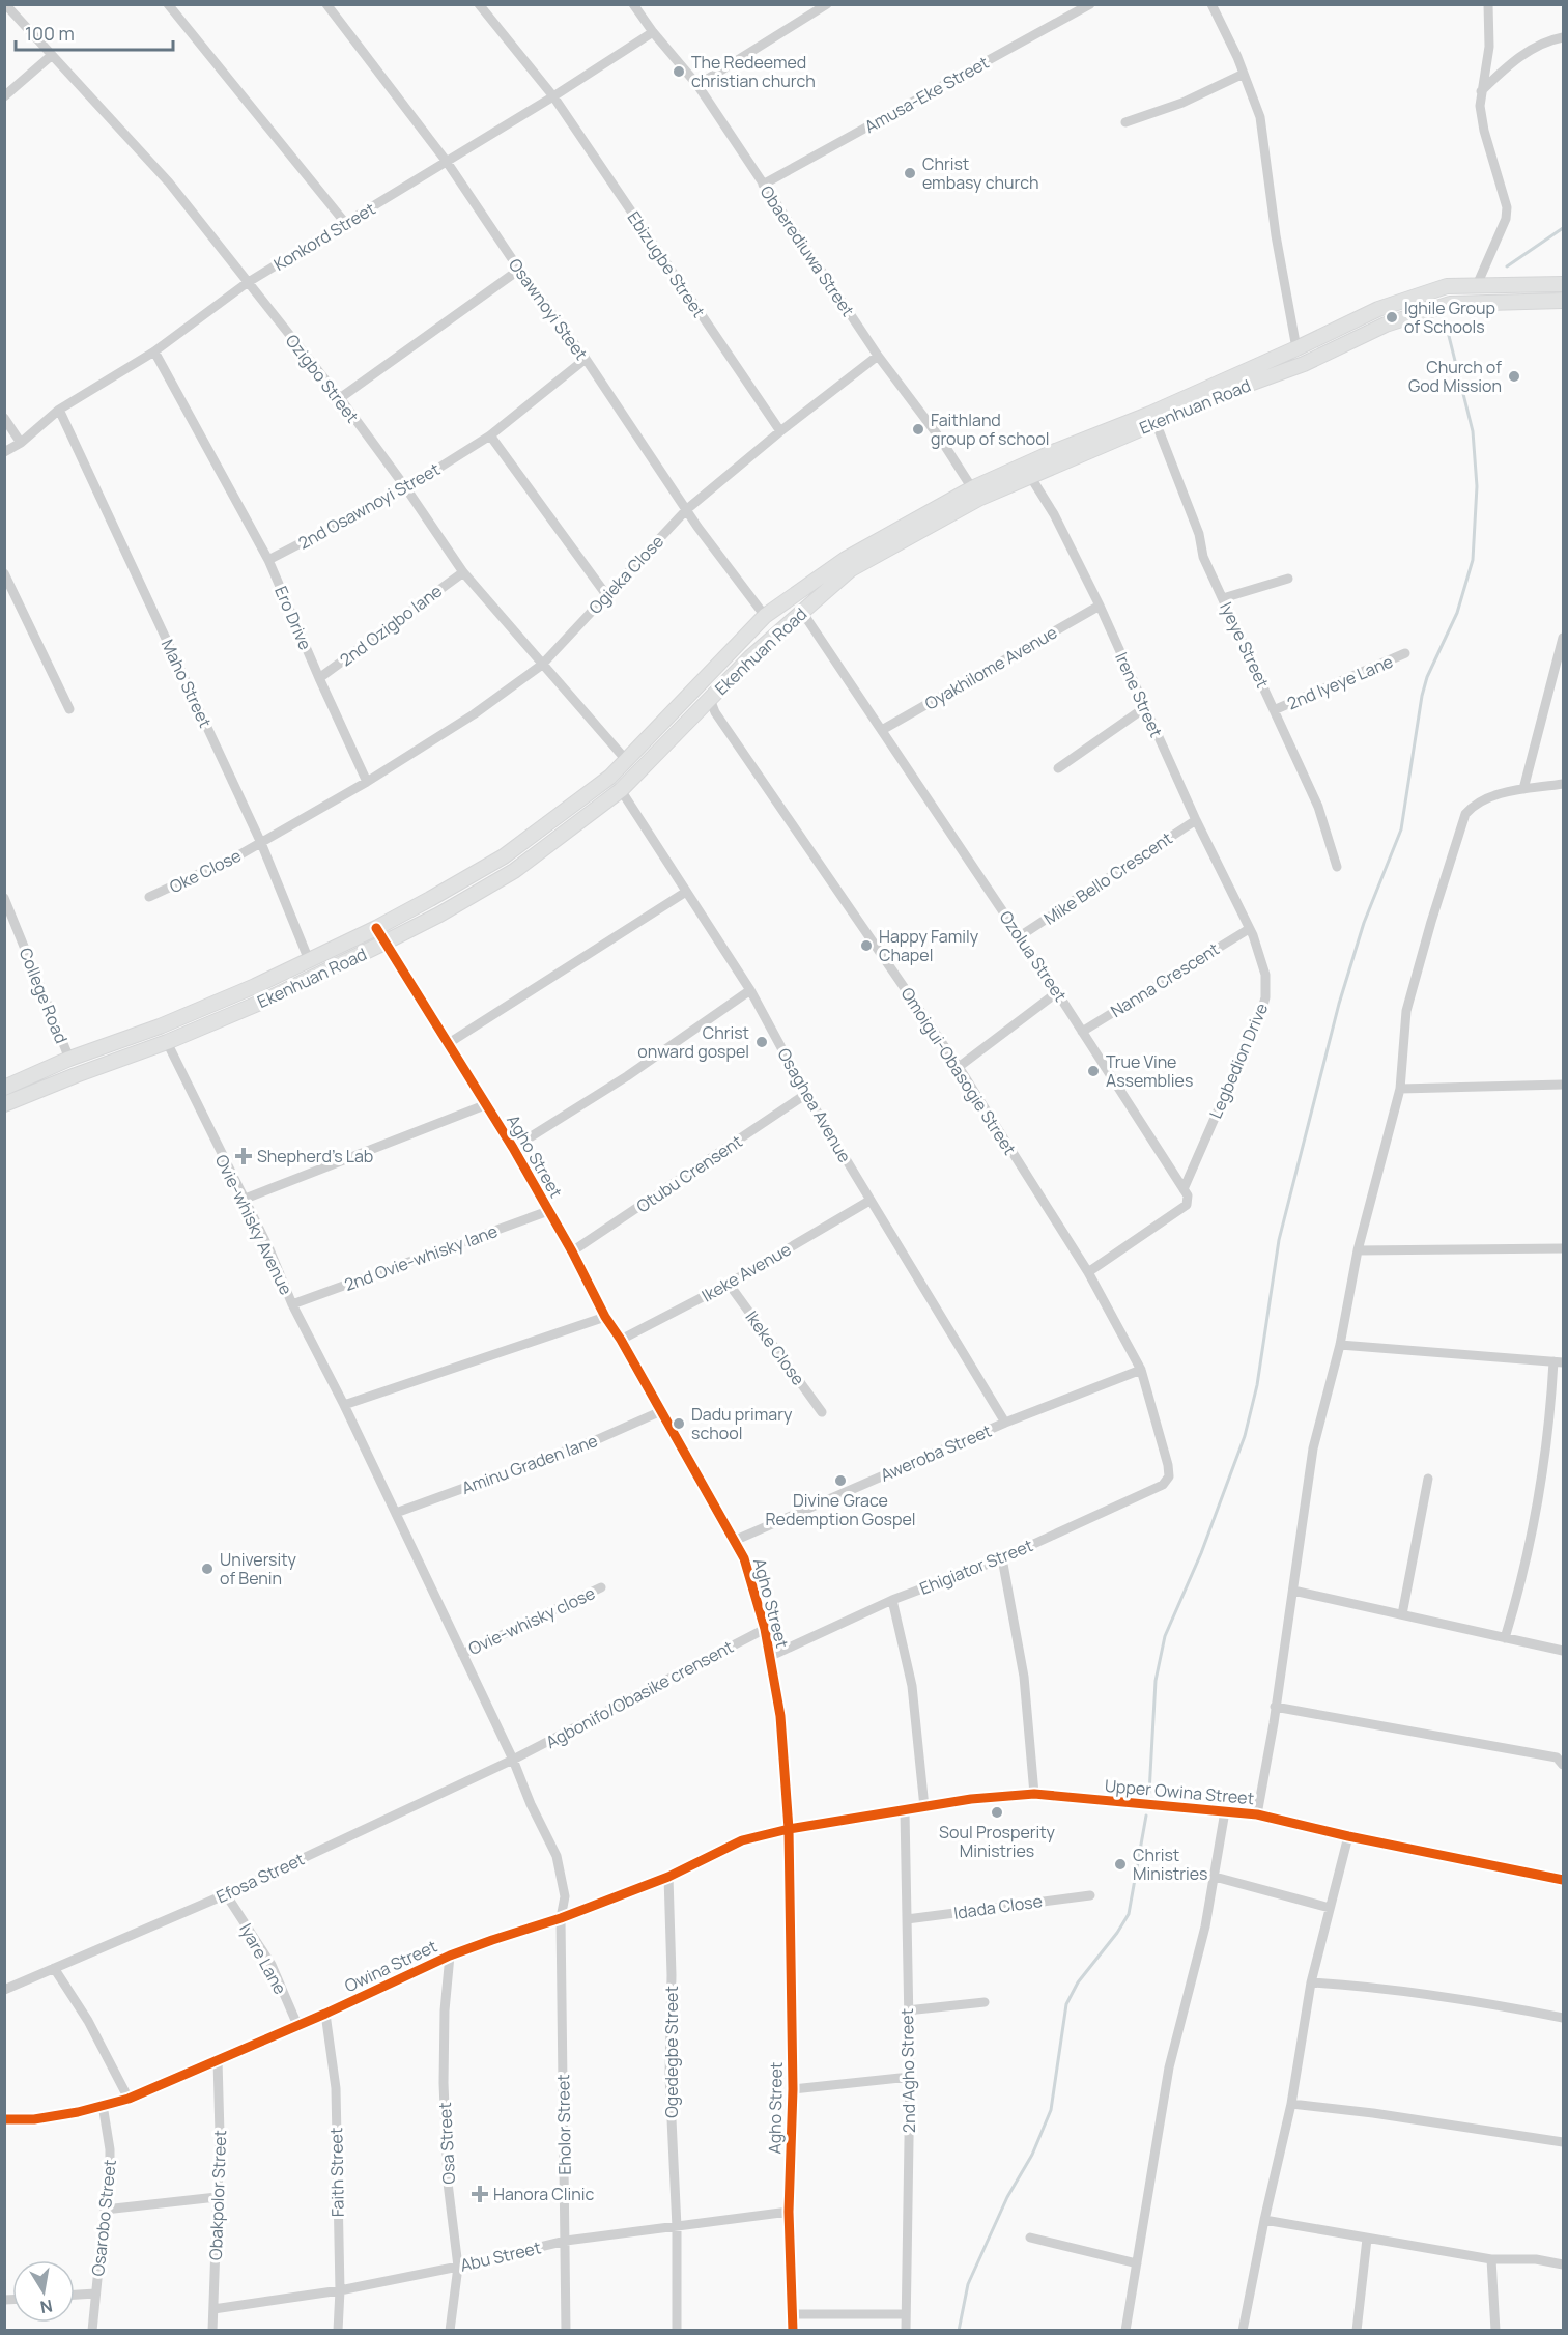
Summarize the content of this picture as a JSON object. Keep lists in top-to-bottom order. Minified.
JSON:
{"streets":{"main road":["Ekenhuan Road"],"street":["Amusa-Eke Street","Konkord Street","Obaerediuwa Street","Ebizugbe Street","Osawnoyi Steet","Ozigbo Street","2nd Osawnoyi Street","Ogieka Close","Ero Drive","2nd Ozigbo lane","Iyeye Street","Oyakhilome Avenue","2nd Iyeye Lane","Maho Street","Irene Street","Oke Close","Mike Bello Crescent","Ozolua Street","Nanna Crescent","College Road","Legbedion Drive","Omoigui-Obasogie Street","Osaghea Avenue","Agho Street","Otubu Crensent","Ovie-whisky Avenue","2nd Ovie-whisky lane","Ikeke Avenue","Ikeke Close","Aweroba Street","Aminu Graden lane","Ehigiator Street","Ovie-whisky close","Agbonifo/Obasike crensent","Upper Owina Street","Efosa Street","Idada Close","Iyare Lane","Owina Street","Ogedegbe Street","2nd Agho Street","Eholor Street","Osa Street","Faith Street","Obakpolor Street","Osarobo Street","Abu Street"]},"crossings":[["Amusa-Eke Street","Obaerediuwa Street"],["Konkord Street","Obaerediuwa Street"],["Konkord Street","Ebizugbe Street"],["Konkord Street","Osawnoyi Steet"],["Konkord Street","Ozigbo Street"],["Konkord Street","Ero Drive"],["Konkord Street","Maho Street"],["Obaerediuwa Street","Ekenhuan Road"],["Obaerediuwa Street","Ogieka Close"],["Ebizugbe Street","Ogieka Close"],["Osawnoyi Steet","Ekenhuan Road"],["Osawnoyi Steet","2nd Osawnoyi Street"],["Osawnoyi Steet","Ogieka Close"],["Ozigbo Street","Ekenhuan Road"],["Ozigbo Street","2nd Osawnoyi Street"],["Ozigbo Street","Ogieka Close"],["Ozigbo Street","2nd Ozigbo lane"],["Ekenhuan Road","Iyeye Street"],["Ekenhuan Road","Maho Street"],["Ekenhuan Road","Irene Street"],["Ekenhuan Road","Ozolua Street"],["Ekenhuan Road","College Road"],["Ekenhuan Road","Omoigui-Obasogie Street"],["Ekenhuan Road","Osaghea Avenue"],["Ekenhuan Road","Agho Street"],["Ekenhuan Road","Ovie-whisky Avenue"],["2nd Osawnoyi Street","Ero Drive"],["Ogieka Close","Ero Drive"],["Ero Drive","2nd Ozigbo lane"],["Iyeye Street","2nd Iyeye Lane"],["Oyakhilome Avenue","Irene Street"],["Oyakhilome Avenue","Ozolua Street"],["Maho Street","Oke Close"],["Irene Street","Mike Bello Crescent"],["Irene Street","Nanna Crescent"],["Irene Street","Legbedion Drive"],["Mike Bello Crescent","Ozolua Street"],["Ozolua Street","Nanna Crescent"],["Ozolua Street","Legbedion Drive"],["Nanna Crescent","Legbedion Drive"],["Omoigui-Obasogie Street","Aweroba Street"],["Omoigui-Obasogie Street","Ehigiator Street"],["Osaghea Avenue","Otubu Crensent"],["Osaghea Avenue","Ikeke Avenue"],["Osaghea Avenue","Aweroba Street"],["Agho Street","Otubu Crensent"],["Agho Street","2nd Ovie-whisky lane"],["Agho Street","Ikeke Avenue"],["Agho Street","Aweroba Street"],["Agho Street","Aminu Graden lane"],["Agho Street","Ehigiator Street"],["Agho Street","Agbonifo/Obasike crensent"],["Agho Street","Upper Owina Street"],["Agho Street","Owina Street"],["Agho Street","Abu Street"],["Ovie-whisky Avenue","2nd Ovie-whisky lane"],["Ovie-whisky Avenue","Aminu Graden lane"],["Ovie-whisky Avenue","Ovie-whisky close"],["Ovie-whisky Avenue","Agbonifo/Obasike crensent"],["Ovie-whisky Avenue","Efosa Street"],["Ovie-whisky Avenue","Eholor Street"],["Ikeke Avenue","Ikeke Close"],["Agbonifo/Obasike crensent","Efosa Street"],["Agbonifo/Obasike crensent","Eholor Street"],["Upper Owina Street","Owina Street"],["Upper Owina Street","2nd Agho Street"],["Efosa Street","Iyare Lane"],["Efosa Street","Eholor Street"],["Idada Close","2nd Agho Street"],["Iyare Lane","Owina Street"],["Owina Street","Ogedegbe Street"],["Owina Street","Eholor Street"],["Owina Street","Osa Street"],["Owina Street","Faith Street"],["Owina Street","Obakpolor Street"],["Owina Street","Osarobo Street"],["Ogedegbe Street","Abu Street"],["Eholor Street","Abu Street"],["Osa Street","Abu Street"],["Faith Street","Abu Street"],["Obakpolor Street","Abu Street"]],"places":{"other":["The Redeemed christian church","Christ embasy church","Ighile Group of Schools","Church of God Mission","Faithland group of school","Happy Family Chapel","Christ onward gospel","True Vine Assemblies","Dadu primary school","Divine Grace Redemption Gospel","University of Benin","Soul Prosperity Ministries","Christ Ministries"],"health":["Shepherd's Lab","Hanora Clinic"]},"scale_bar":"100 m","north":"bottom"}
